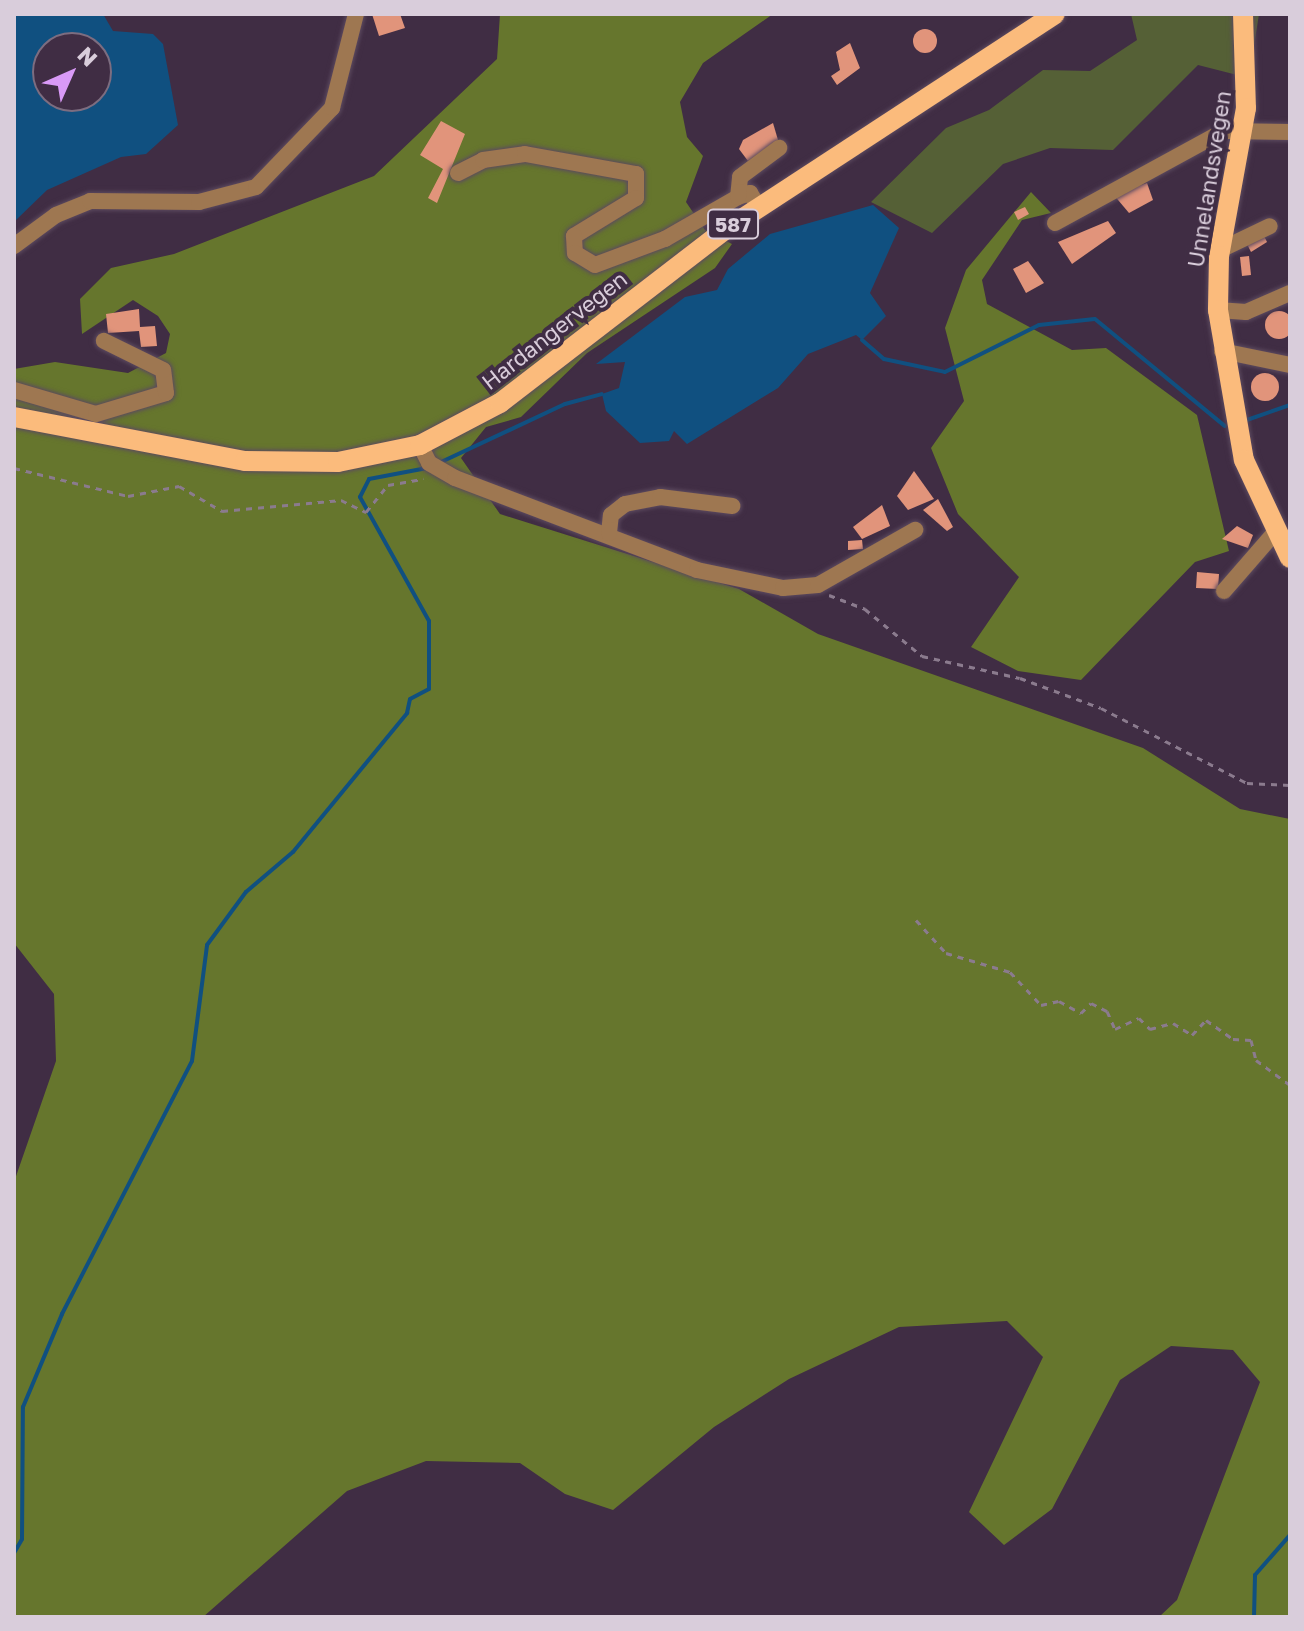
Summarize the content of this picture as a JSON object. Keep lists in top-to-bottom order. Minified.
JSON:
{"streets":{"main road":["Unnelandsvegen","587","Hardangervegen"]},"north":"top right"}
